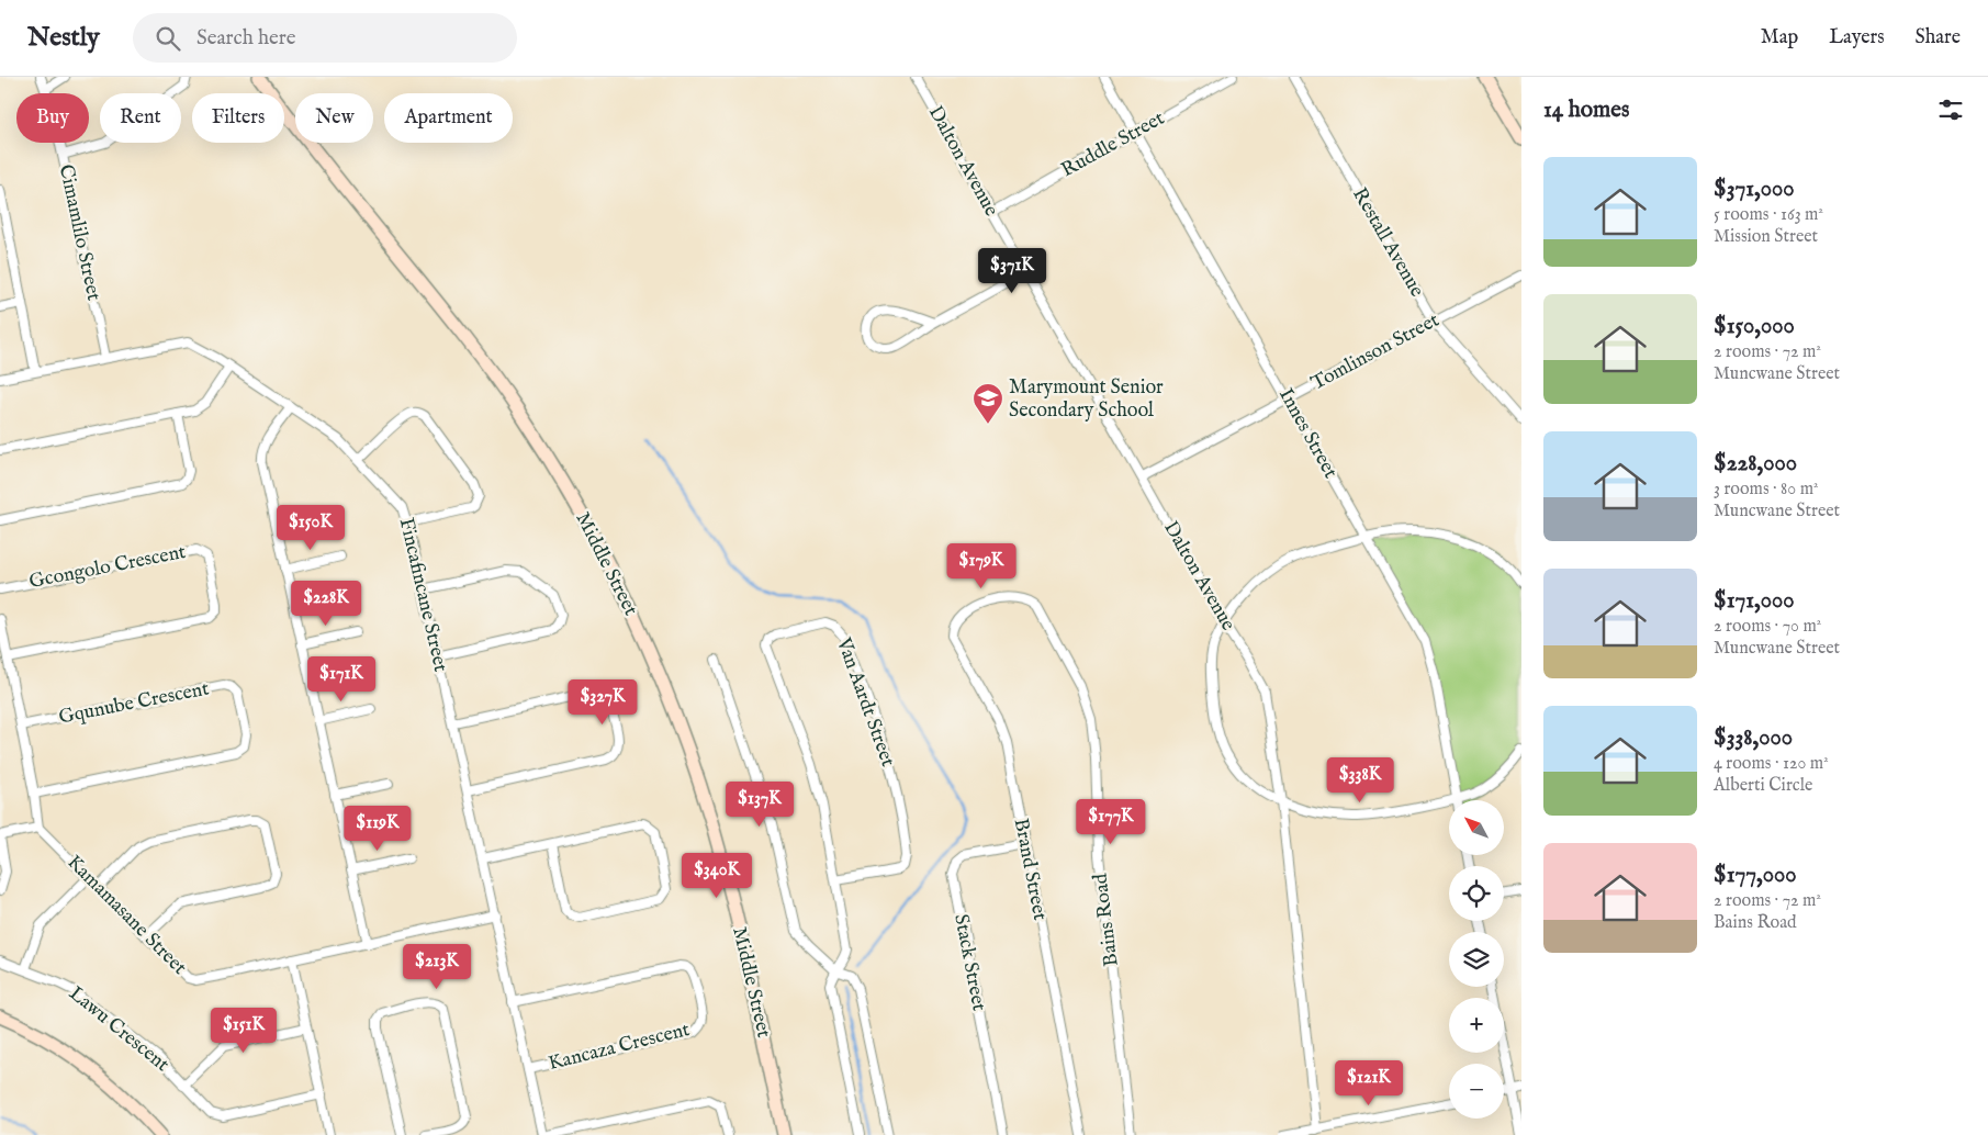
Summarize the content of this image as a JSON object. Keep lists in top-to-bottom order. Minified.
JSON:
{"streets":{"main road":["Middle Street"],"street":["Ruddle Street","Dalton Avenue","Cimamlilo Street","Restall Avenue","Tomlinson Street","Innes Street","Gcongolo Crescent","Fincafincane Street","Van Aardt Street","Gqunube Crescent","Brand Street","Kamamasane Street","Bains Road","Stack Street","Lawu Crescent","Kancaza Crescent"]},"crossings":[["Ruddle Street","Dalton Avenue"],["Ruddle Street","Innes Street"],["Dalton Avenue","Tomlinson Street"],["Cimamlilo Street","Fincafincane Street"],["Restall Avenue","Tomlinson Street"],["Tomlinson Street","Innes Street"],["Fincafincane Street","Kamamasane Street"],["Fincafincane Street","Kancaza Crescent"],["Brand Street","Bains Road"],["Brand Street","Stack Street"]],"places":{"school or university":["Marymount Senior Secondary School"]},"north":"top left","page":{"header":"Nestly","search":"Search here","nav":["Map","Layers","Share"],"heading":"14 homes","chip":["Buy","Rent","Filters","New","Apartment"],"list":[{"name":"$371,000","note":"5 rooms · 163 m² · Mission Street"},{"name":"$150,000","note":"2 rooms · 72 m² · Muncwane Street"},{"name":"$228,000","note":"3 rooms · 80 m² · Muncwane Street"},{"name":"$171,000","note":"2 rooms · 70 m² · Muncwane Street"},{"name":"$338,000","note":"4 rooms · 120 m² · Alberti Circle"},{"name":"$177,000","note":"2 rooms · 72 m² · Bains Road"}],"price":["$371K","$150K","$179K","$228K","$171K","$327K","$338K","$137K","$177K","$119K","$340K","$213K","$151K","$121K"],"map_buttons":["+","−"]}}
